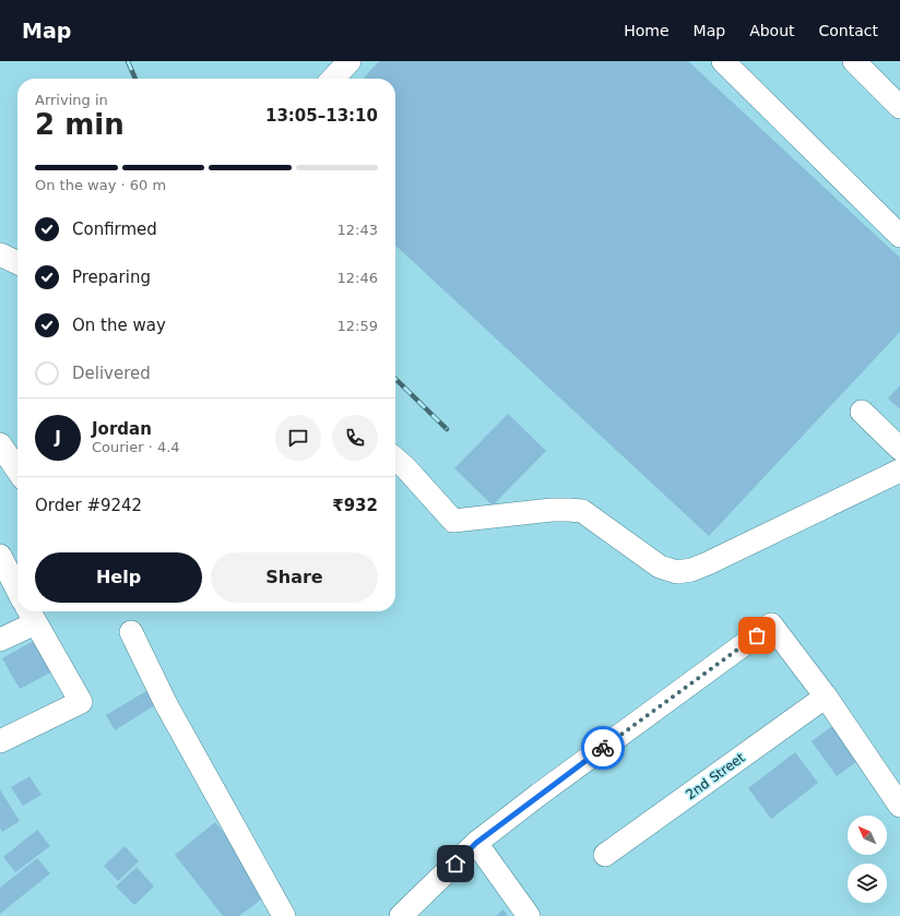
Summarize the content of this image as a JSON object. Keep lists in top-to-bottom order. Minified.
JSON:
{"streets":{"street":["2nd Street"]},"north":"top left","page":{"header":"Map","nav":["Home","Map","About","Contact"],"heading":["2 min","Arriving in","13:05–13:10"],"panel":["Jordan","Courier · 4.4","Order #9242","₹932"],"bar":"On the way · 60 m","list":[["Confirmed","12:43"],["Preparing","12:46"],["On the way","12:59"],"Delivered"],"round":"J","buttons":["Help","Share"]}}
